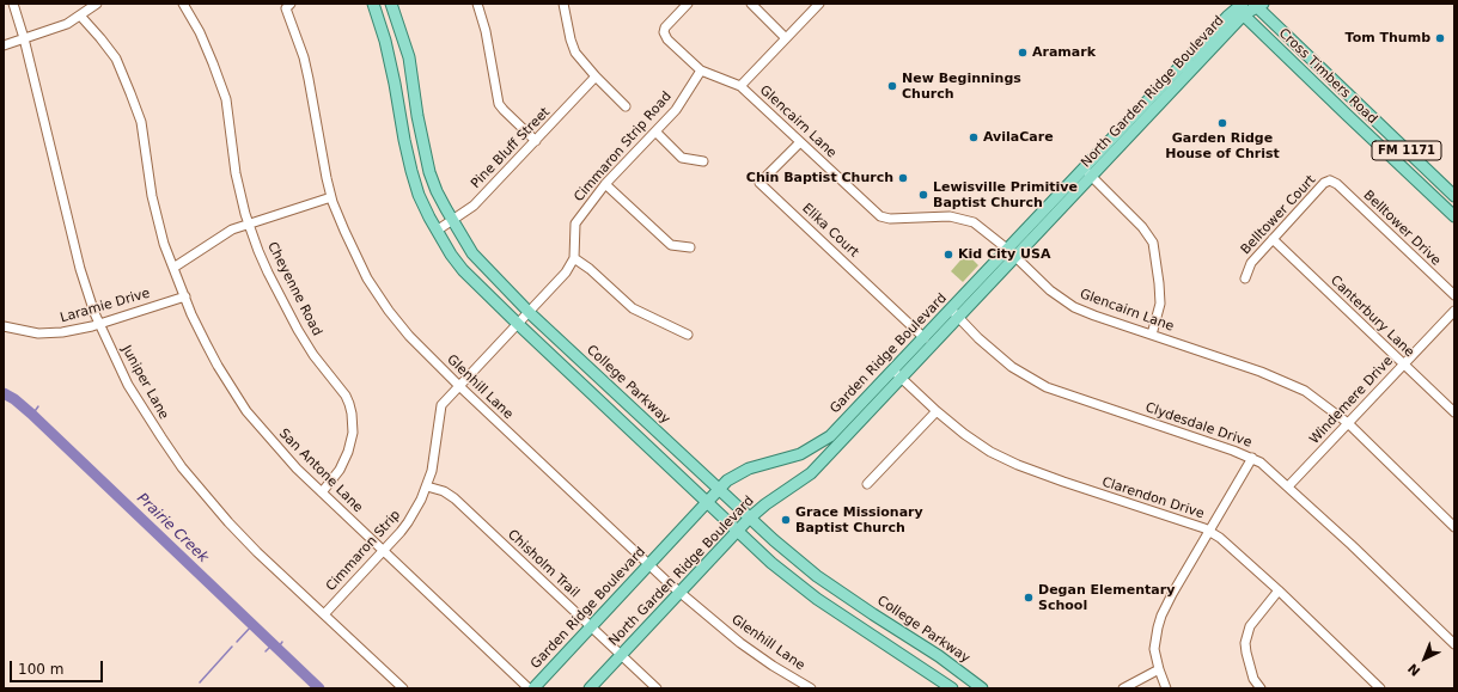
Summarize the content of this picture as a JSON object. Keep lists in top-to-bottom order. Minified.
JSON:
{"streets":{"main road":["Cross Timbers Road","North Garden Ridge Boulevard","FM 1171","Garden Ridge Boulevard","College Parkway"],"street":["Glencairn Lane","Cimmaron Strip Road","Pine Bluff Street","Belltower Court","Belltower Drive","Elika Court","Cheyenne Road","Laramie Drive","Canterbury Lane","Juniper Lane","Glenhill Lane","Windemere Drive","Clydesdale Drive","San Antone Lane","Clarendon Drive","Cimmaron Strip","Chisholm Trail"]},"crossings":[["Cross Timbers Road","North Garden Ridge Boulevard"],["North Garden Ridge Boulevard","Glencairn Lane"],["North Garden Ridge Boulevard","Garden Ridge Boulevard"],["North Garden Ridge Boulevard","College Parkway"],["North Garden Ridge Boulevard","Glenhill Lane"],["North Garden Ridge Boulevard","Clydesdale Drive"],["North Garden Ridge Boulevard","Clarendon Drive"],["North Garden Ridge Boulevard","Chisholm Trail"],["Glencairn Lane","Cimmaron Strip Road"],["Glencairn Lane","Elika Court"],["Glencairn Lane","Garden Ridge Boulevard"],["Glencairn Lane","Windemere Drive"],["Cimmaron Strip Road","College Parkway"],["Cimmaron Strip Road","Cimmaron Strip"],["Pine Bluff Street","College Parkway"],["Belltower Court","Belltower Drive"],["Belltower Court","Canterbury Lane"],["Elika Court","Garden Ridge Boulevard"],["Cheyenne Road","San Antone Lane"],["Laramie Drive","Juniper Lane"],["Laramie Drive","San Antone Lane"],["Canterbury Lane","Windemere Drive"],["Garden Ridge Boulevard","College Parkway"],["Garden Ridge Boulevard","Glenhill Lane"],["Garden Ridge Boulevard","Clydesdale Drive"],["Garden Ridge Boulevard","Clarendon Drive"],["Garden Ridge Boulevard","Chisholm Trail"],["Juniper Lane","Cimmaron Strip"],["College Parkway","Cimmaron Strip"],["Glenhill Lane","Cimmaron Strip"],["Windemere Drive","Clydesdale Drive"],["San Antone Lane","Cimmaron Strip"],["Cimmaron Strip","Chisholm Trail"]],"water":["Prairie Creek"],"places":["Tom Thumb","Aramark","New Beginnings Church","Garden Ridge House of Christ","AvilaCare","Chin Baptist Church","Lewisville Primitive Baptist Church","Kid City USA","Grace Missionary Baptist Church","Degan Elementary School"],"scale_bar":"100 m","north":"bottom left"}
